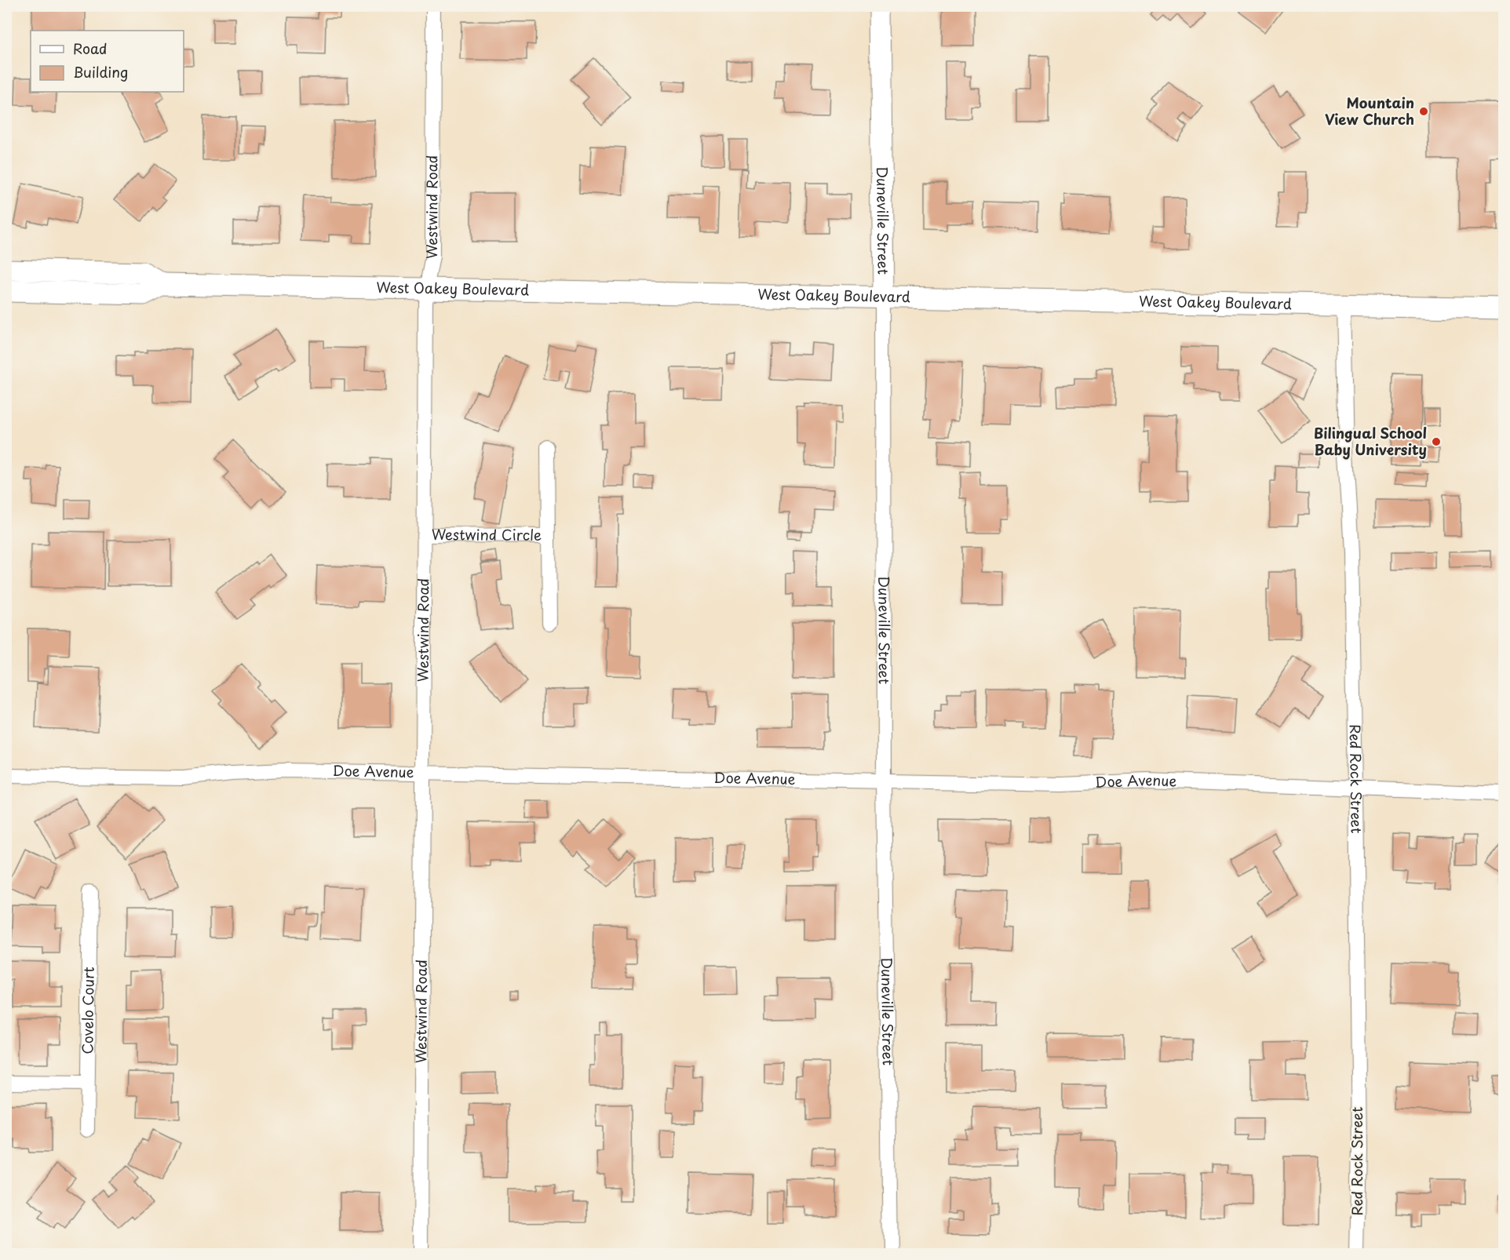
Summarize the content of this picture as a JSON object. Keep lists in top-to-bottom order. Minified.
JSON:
{"streets":{"main road":["Duneville Street","West Oakey Boulevard"],"street":["Westwind Road","Westwind Circle","Doe Avenue","Red Rock Street","Covelo Court"]},"crossings":[["Westwind Road","West Oakey Boulevard"],["Westwind Road","Westwind Circle"],["Westwind Road","Doe Avenue"],["Duneville Street","West Oakey Boulevard"],["Duneville Street","Doe Avenue"],["West Oakey Boulevard","Red Rock Street"],["Doe Avenue","Red Rock Street"]],"places":["Mountain View Church","Bilingual School Baby University"],"legend":["Road","Building"]}
